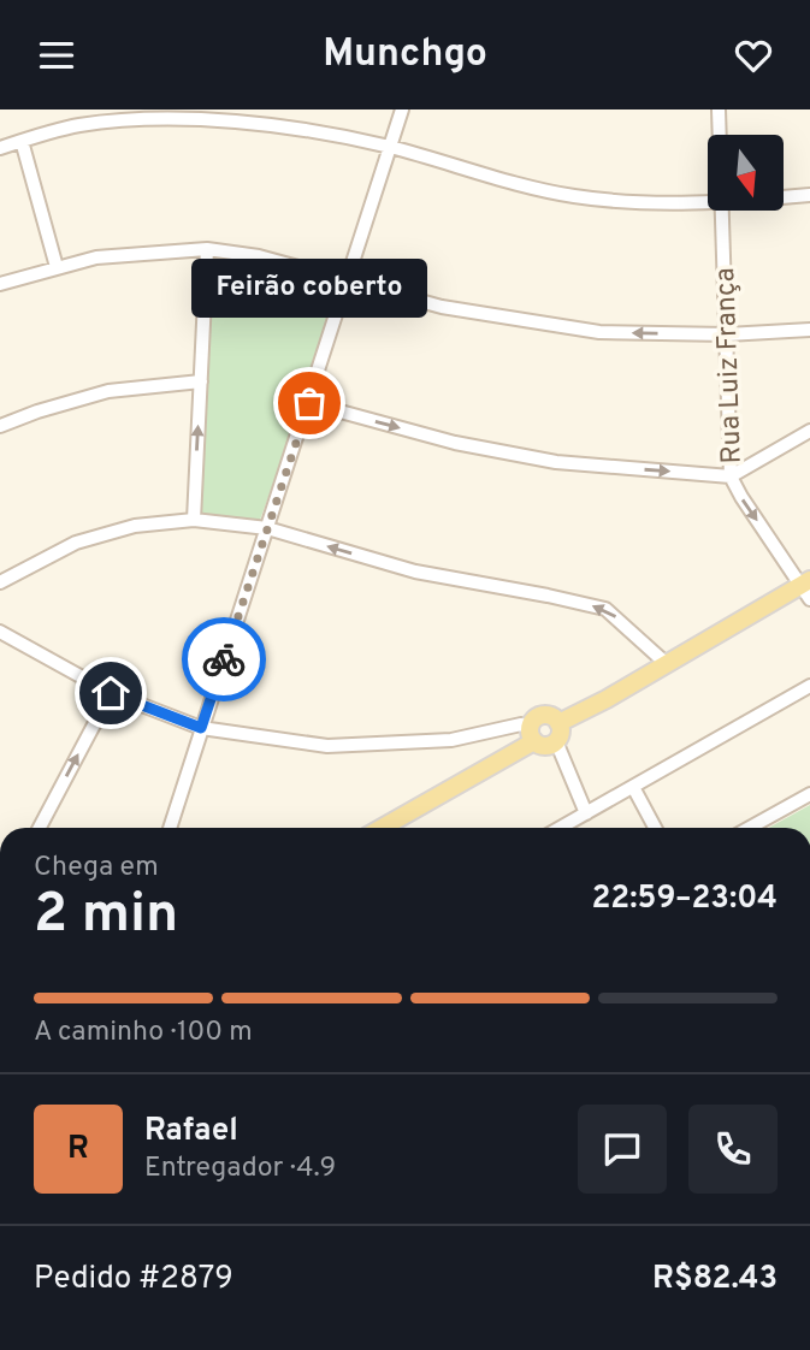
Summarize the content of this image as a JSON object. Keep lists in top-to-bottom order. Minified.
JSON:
{"streets":{"street":["Rua Luiz França"]},"places":["Feirão coberto"],"north":"bottom","page":{"header":"Munchgo","bubble":"Feirão coberto","heading":["2 min","Chega em","22:59–23:04"],"panel":["Rafael","Entregador · 4.9","Pedido #2879","R$82.43"],"bar":"A caminho · 100 m","round":"R"}}
